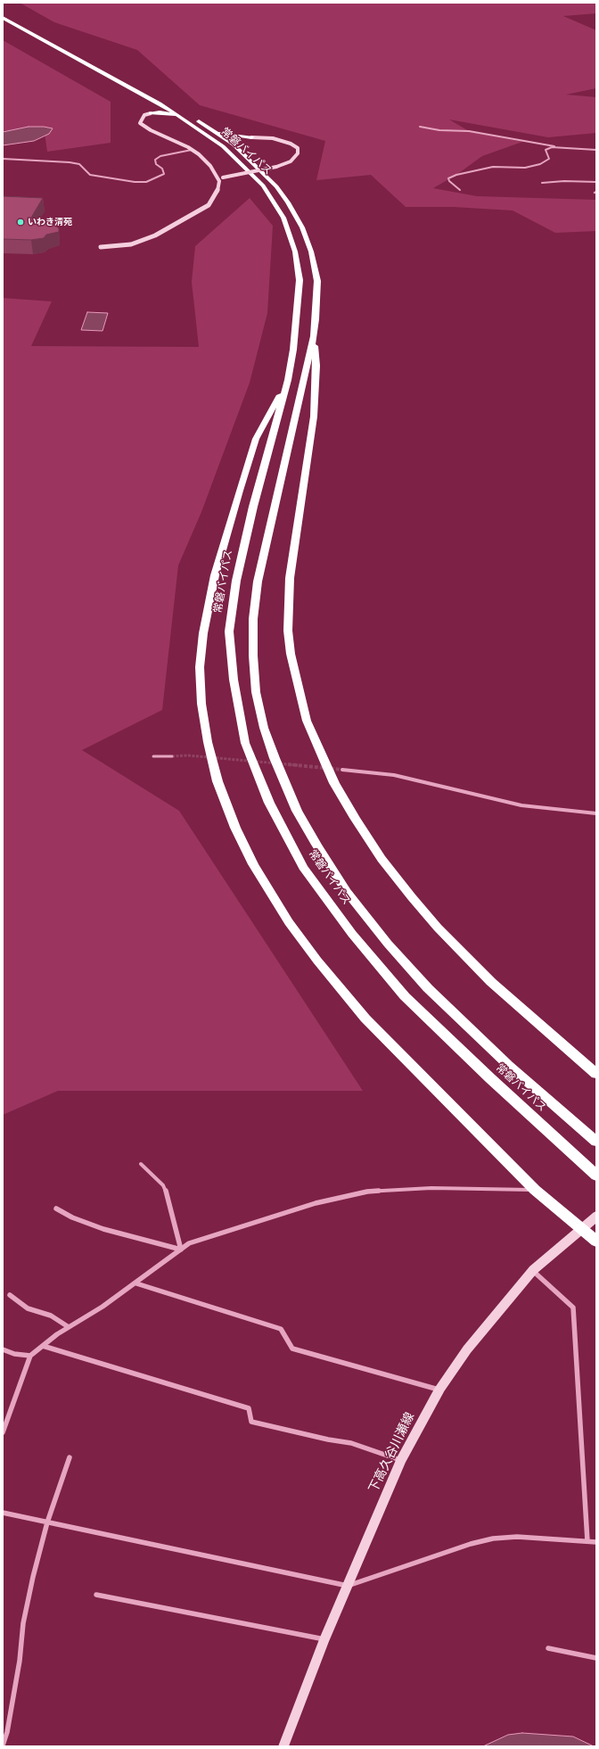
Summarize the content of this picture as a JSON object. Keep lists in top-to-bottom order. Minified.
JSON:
{"streets":{"highway":["常磐バイパス"],"street":["下高久谷川瀬線"]},"places":["いわき清苑"]}
